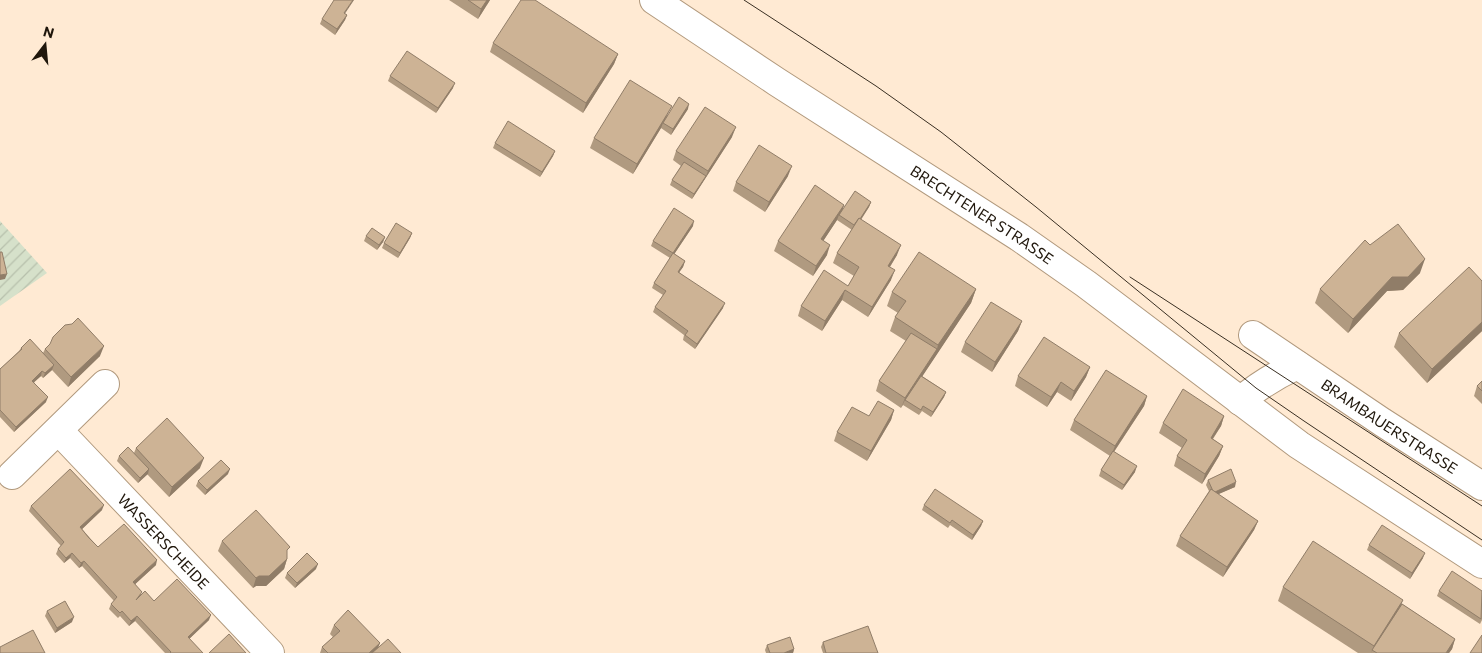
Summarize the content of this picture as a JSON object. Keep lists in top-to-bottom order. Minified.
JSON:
{"streets":{"main road":["BRECHTENER STRASSE","BRAMBAUERSTRASSE","WASSERSCHEIDE"]},"north":"top"}
